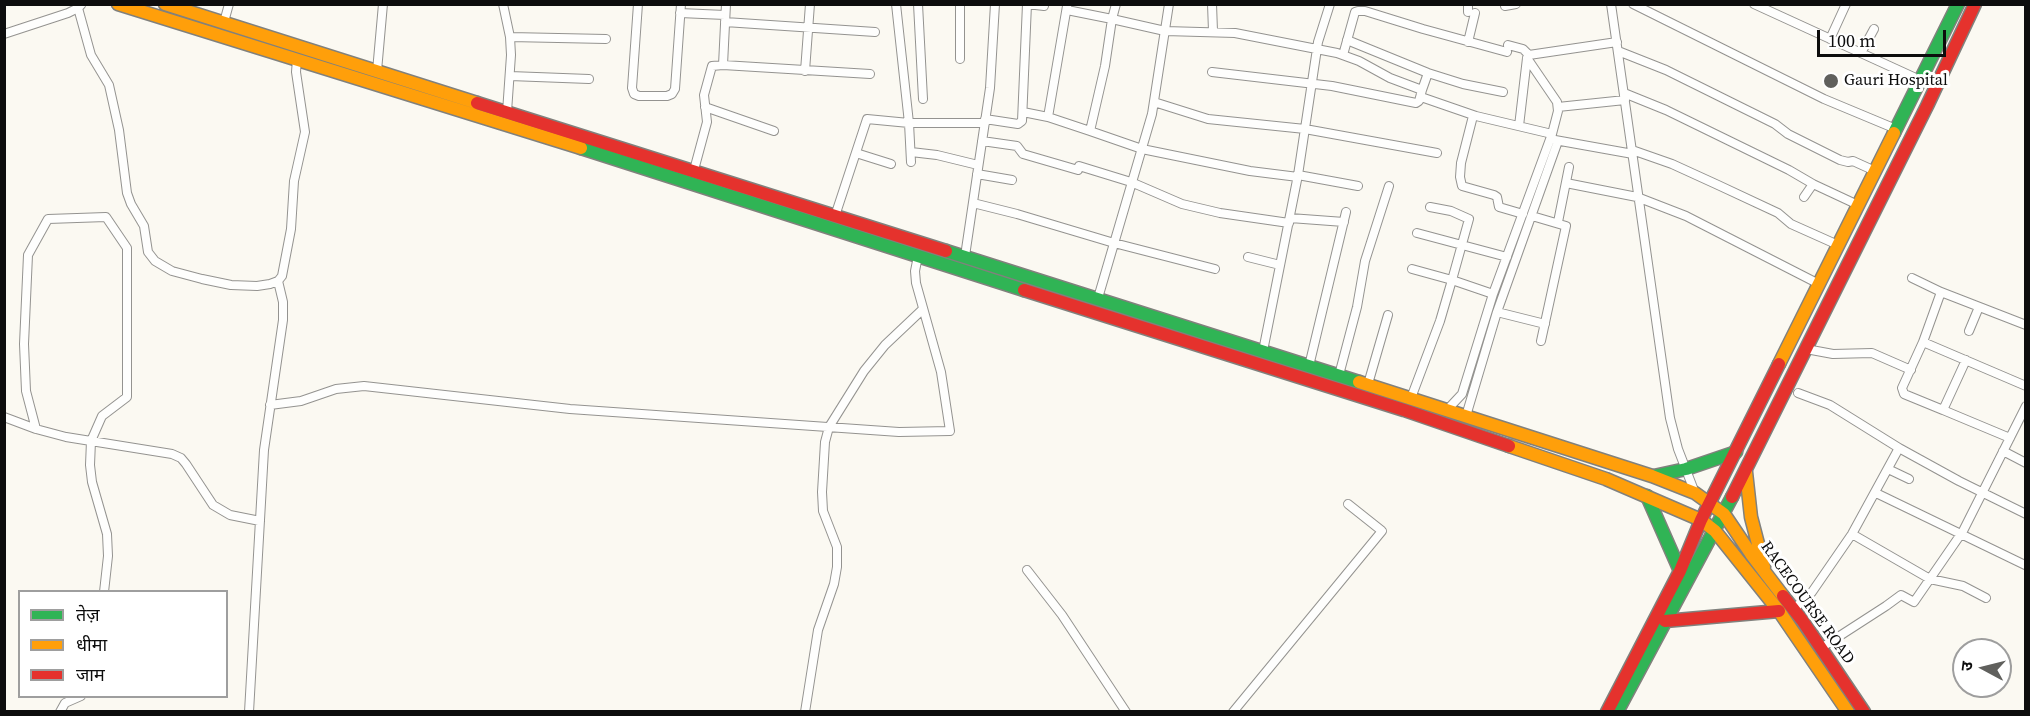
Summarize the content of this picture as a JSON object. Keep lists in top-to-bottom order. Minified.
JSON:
{"streets":{"main road":["RACECOURSE ROAD"]},"places":["Gauri Hospital"],"legend":["तेज़","धीमा","जाम"],"scale_bar":"100 m","north":"left"}
